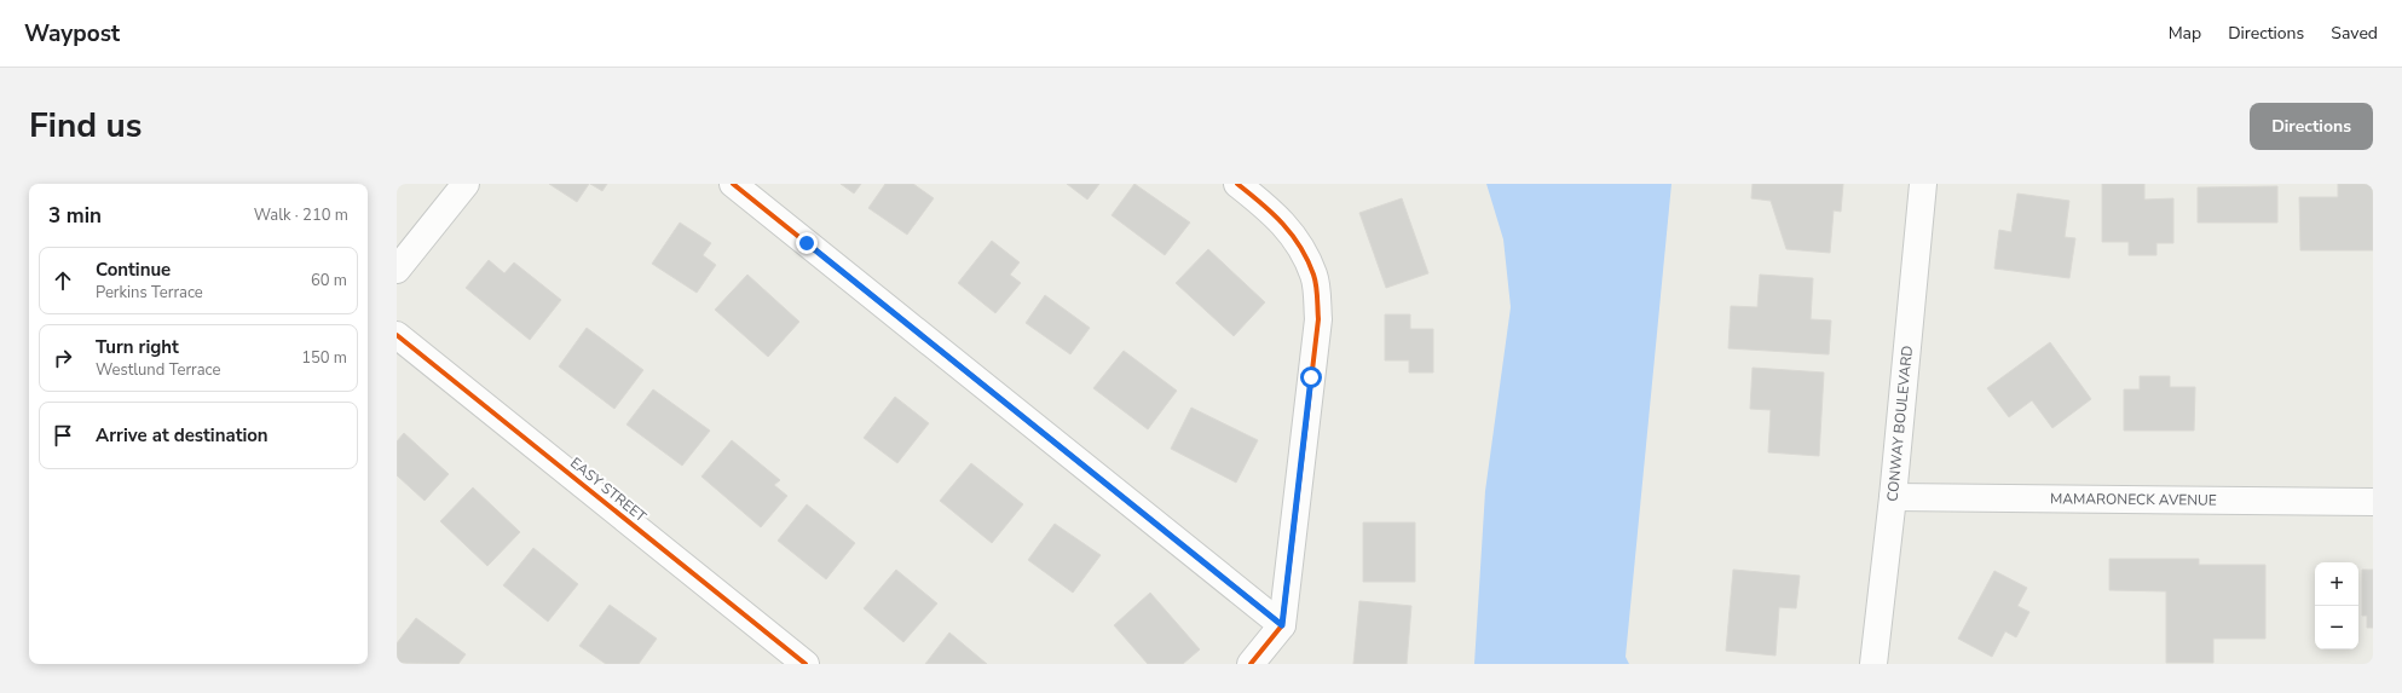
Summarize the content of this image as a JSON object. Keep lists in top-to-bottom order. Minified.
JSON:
{"streets":{"street":["CONWAY BOULEVARD","EASY STREET","MAMARONECK AVENUE"]},"crossings":[["CONWAY BOULEVARD","MAMARONECK AVENUE"]],"page":{"header":"Waypost","nav":["Map","Directions","Saved"],"title":"Find us","buttons":"Directions","heading":["3 min","Walk · 210 m"],"list":[["Continue","Perkins Terrace","60 m"],["Turn right","Westlund Terrace","150 m"],"Arrive at destination"],"map_buttons":["+","−"]}}
